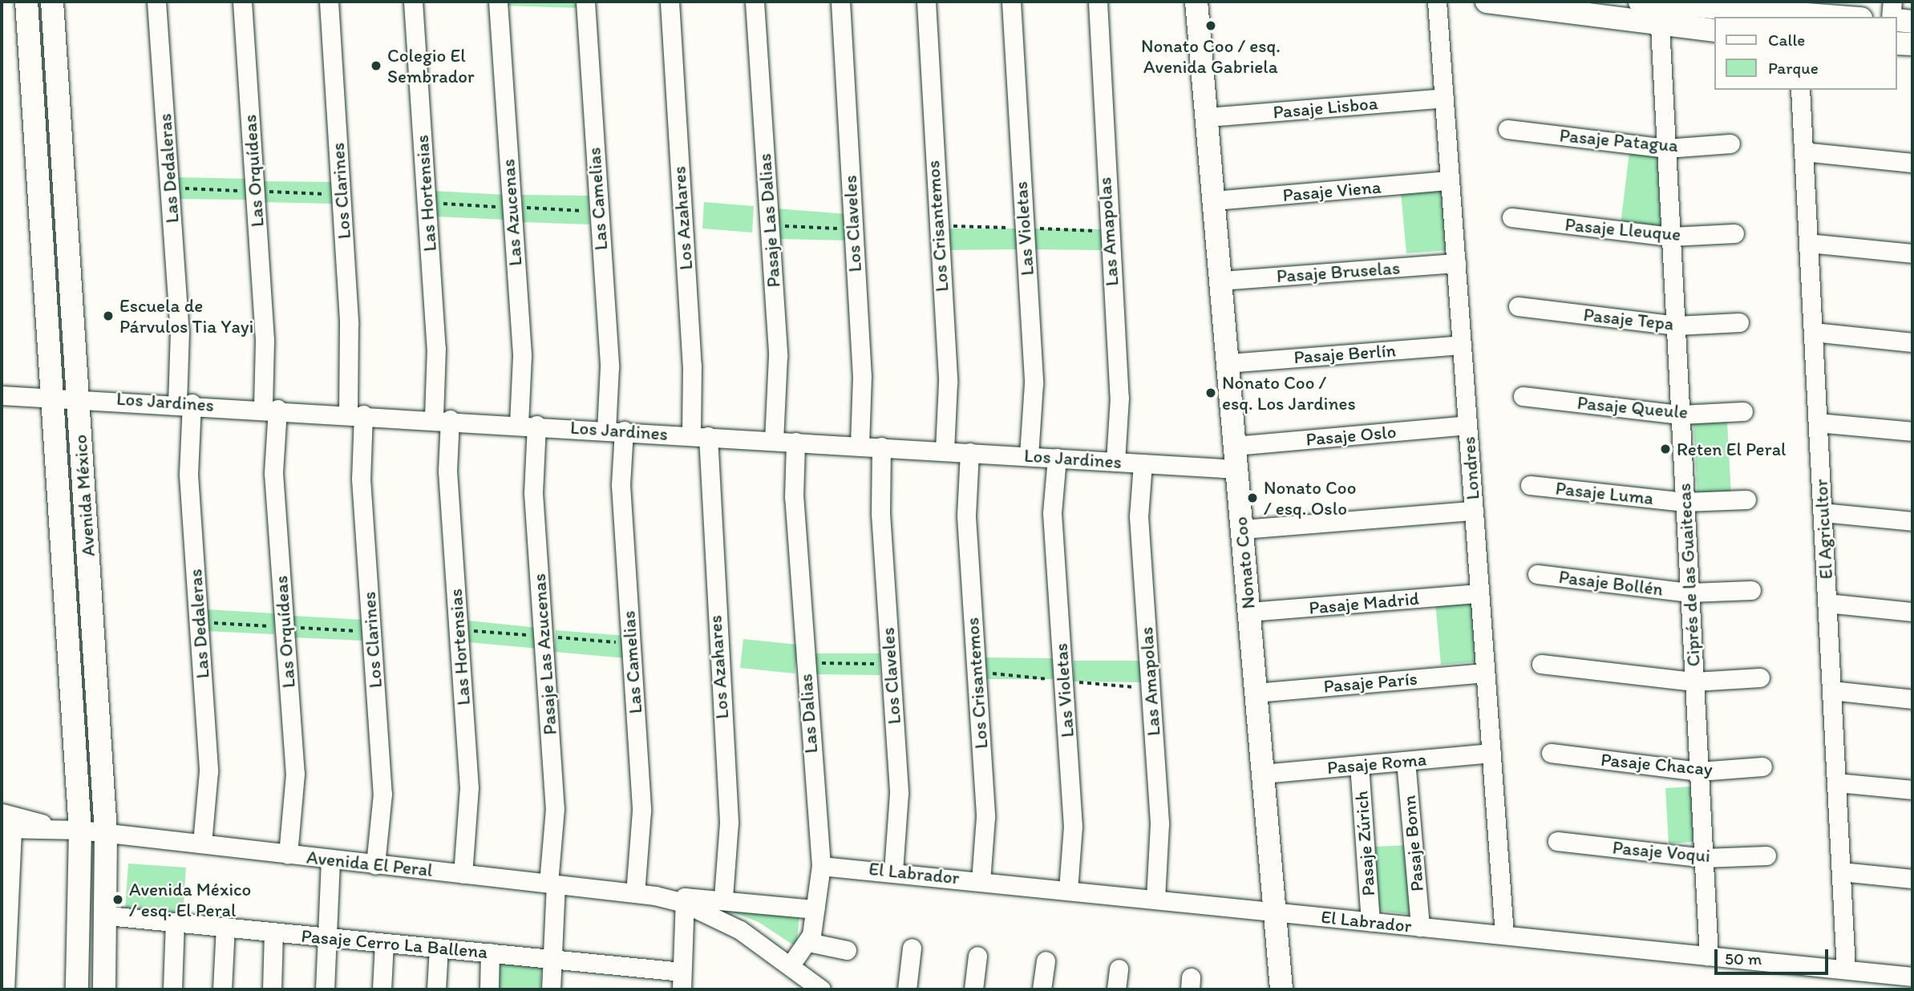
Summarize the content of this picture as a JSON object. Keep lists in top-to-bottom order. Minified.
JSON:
{"streets":{"main road":["Avenida México","Nonato Coo"],"street":["Pasaje Lisboa","Pasaje Patagua","Las Dedaleras","Las Orquídeas","Los Clarines","Pasaje Viena","Las Hortensias","Las Camelias","Las Azucenas","Los Azahares","Pasaje Las Dalias","Los Claveles","Los Crisantemos","Las Violetas","Pasaje Lleuque","Las Amapolas","Pasaje Bruselas","Pasaje Tepa","Pasaje Berlín","Los Jardines","Pasaje Queule","Pasaje Oslo","Londres","Pasaje Luma","El Agricultor","Ciprés de las Guaitecas","Pasaje Bollén","Pasaje Madrid","Pasaje Las Azucenas","Pasaje París","Las Dalias","Pasaje Roma","Pasaje Chacay","Pasaje Zúrich","Pasaje Bonn","Pasaje Voqui","Avenida El Peral","El Labrador","Pasaje Cerro La Ballena"]},"crossings":[["Pasaje Lisboa","Londres"],["Pasaje Lisboa","Nonato Coo"],["Pasaje Patagua","Ciprés de las Guaitecas"],["Las Dedaleras","Los Jardines"],["Las Dedaleras","Avenida El Peral"],["Las Orquídeas","Los Jardines"],["Las Orquídeas","Avenida El Peral"],["Los Clarines","Los Jardines"],["Los Clarines","Avenida El Peral"],["Pasaje Viena","Londres"],["Pasaje Viena","Nonato Coo"],["Las Hortensias","Los Jardines"],["Las Hortensias","Avenida El Peral"],["Las Camelias","Los Jardines"],["Las Camelias","Avenida El Peral"],["Las Azucenas","Los Jardines"],["Las Azucenas","Pasaje Las Azucenas"],["Los Azahares","Los Jardines"],["Los Azahares","Avenida El Peral"],["Pasaje Las Dalias","Los Jardines"],["Los Claveles","Los Jardines"],["Los Claveles","El Labrador"],["Los Crisantemos","Los Jardines"],["Los Crisantemos","El Labrador"],["Las Violetas","Los Jardines"],["Las Violetas","El Labrador"],["Pasaje Lleuque","Ciprés de las Guaitecas"],["Las Amapolas","Los Jardines"],["Las Amapolas","El Labrador"],["Pasaje Bruselas","Londres"],["Pasaje Bruselas","Nonato Coo"],["Pasaje Tepa","Ciprés de las Guaitecas"],["Pasaje Berlín","Londres"],["Pasaje Berlín","Nonato Coo"],["Los Jardines","Avenida México"],["Los Jardines","Nonato Coo"],["Los Jardines","Pasaje Las Azucenas"],["Los Jardines","Las Dalias"],["Pasaje Queule","Ciprés de las Guaitecas"],["Pasaje Oslo","Londres"],["Pasaje Oslo","Nonato Coo"],["Londres","Pasaje Madrid"],["Londres","Pasaje París"],["Londres","Pasaje Roma"],["Londres","El Labrador"],["Pasaje Luma","Ciprés de las Guaitecas"],["Avenida México","Avenida El Peral"],["Avenida México","Pasaje Cerro La Ballena"],["El Agricultor","El Labrador"],["Nonato Coo","Pasaje Madrid"],["Nonato Coo","Pasaje París"],["Nonato Coo","Pasaje Roma"],["Nonato Coo","El Labrador"],["Ciprés de las Guaitecas","Pasaje Bollén"],["Ciprés de las Guaitecas","Pasaje Chacay"],["Ciprés de las Guaitecas","Pasaje Voqui"],["Ciprés de las Guaitecas","El Labrador"],["Pasaje Las Azucenas","Avenida El Peral"],["Pasaje Las Azucenas","Pasaje Cerro La Ballena"],["Las Dalias","Avenida El Peral"],["Las Dalias","El Labrador"],["Pasaje Roma","Pasaje Zúrich"],["Pasaje Roma","Pasaje Bonn"],["Pasaje Zúrich","El Labrador"],["Pasaje Bonn","El Labrador"]],"places":["Nonato Coo / esq. Avenida Gabriela","Colegio El Sembrador","Escuela de Párvulos Tia Yayi","Nonato Coo / esq. Los Jardines","Reten El Peral","Nonato Coo / esq. Oslo","Avenida México / esq. El Peral"],"legend":["Calle","Parque"],"scale_bar":"50 m"}
